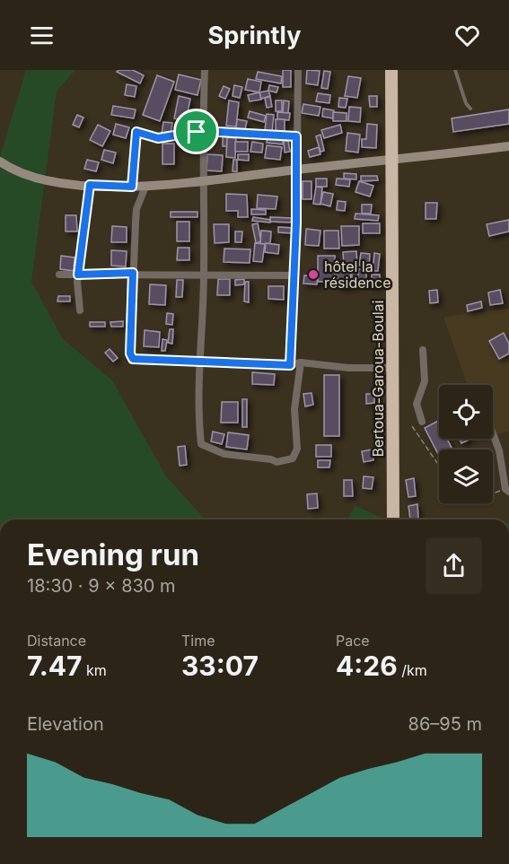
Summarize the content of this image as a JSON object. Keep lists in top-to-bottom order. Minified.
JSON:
{"streets":{"highway":["Bertoua-Garoua-Boulai"]},"places":["hôtel la résidence"],"page":{"header":"Sprintly","heading":["Evening run","18:30 · 9 × 830 m"],"stats":[["Distance","7.47 km"],["Time","33:07"],["Pace","4:26 /km"]],"chart":["Elevation","86–95 m"]}}
